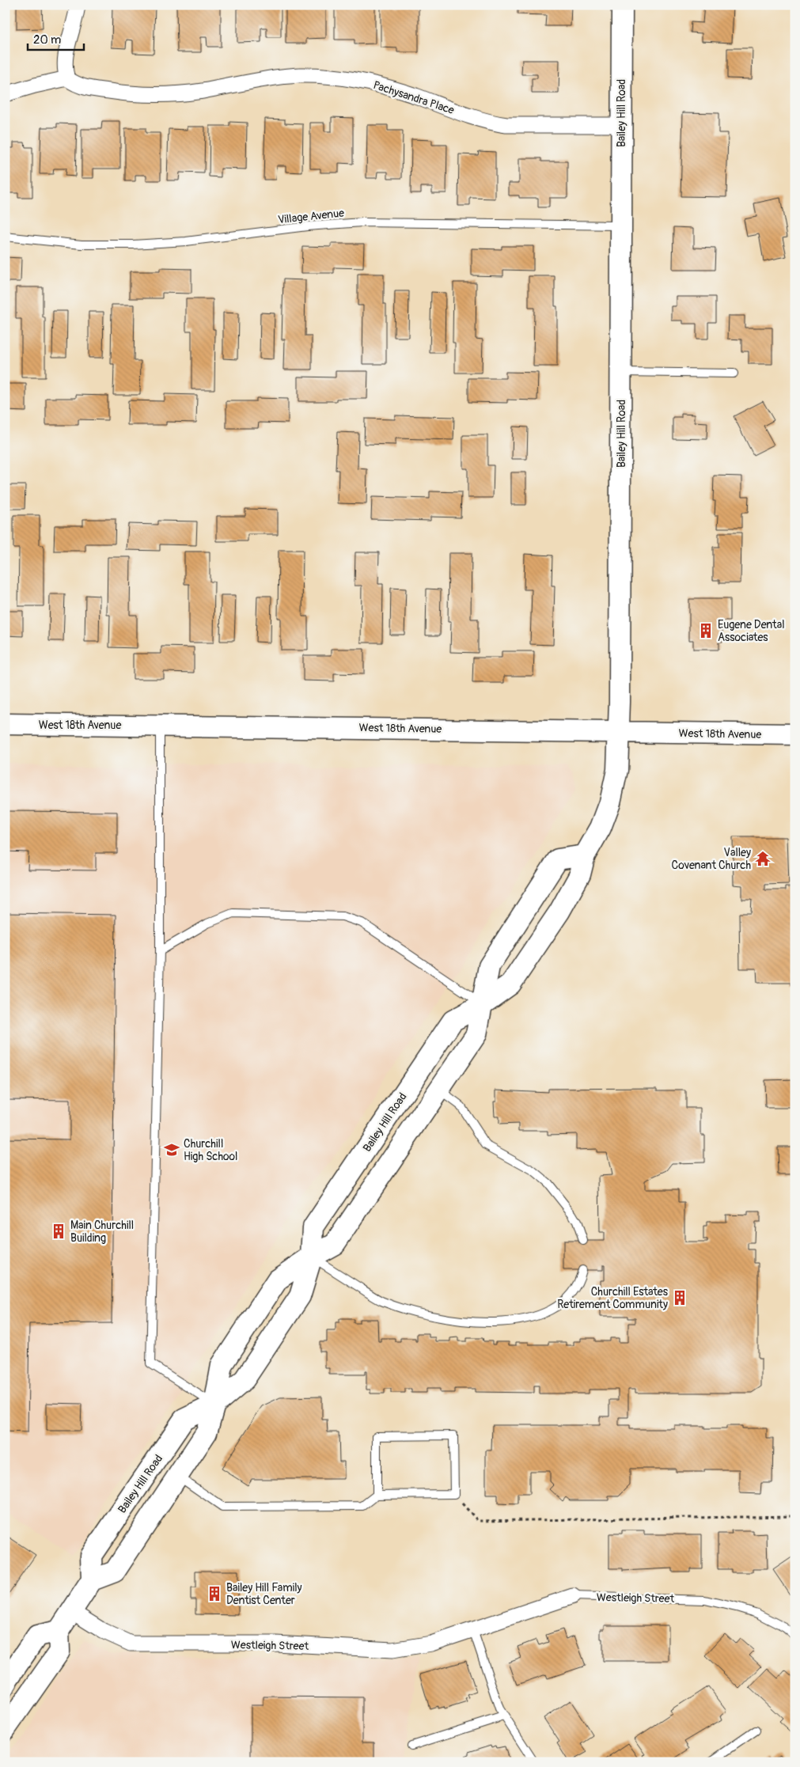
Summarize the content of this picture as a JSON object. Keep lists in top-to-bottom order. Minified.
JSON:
{"streets":{"main road":["Bailey Hill Road","West 18th Avenue"],"street":["Pachysandra Place","Westleigh Street"],"lane":["Village Avenue"]},"crossings":[["Pachysandra Place","Bailey Hill Road"],["Bailey Hill Road","Village Avenue"],["Bailey Hill Road","West 18th Avenue"]],"places":{"building":["Eugene Dental Associates","Main Churchill Building","Churchill Estates Retirement Community","Bailey Hill Family Dentist Center"],"temple":["Valley Covenant Church"],"school or university":["Churchill High School"]},"scale_bar":"20 m"}
